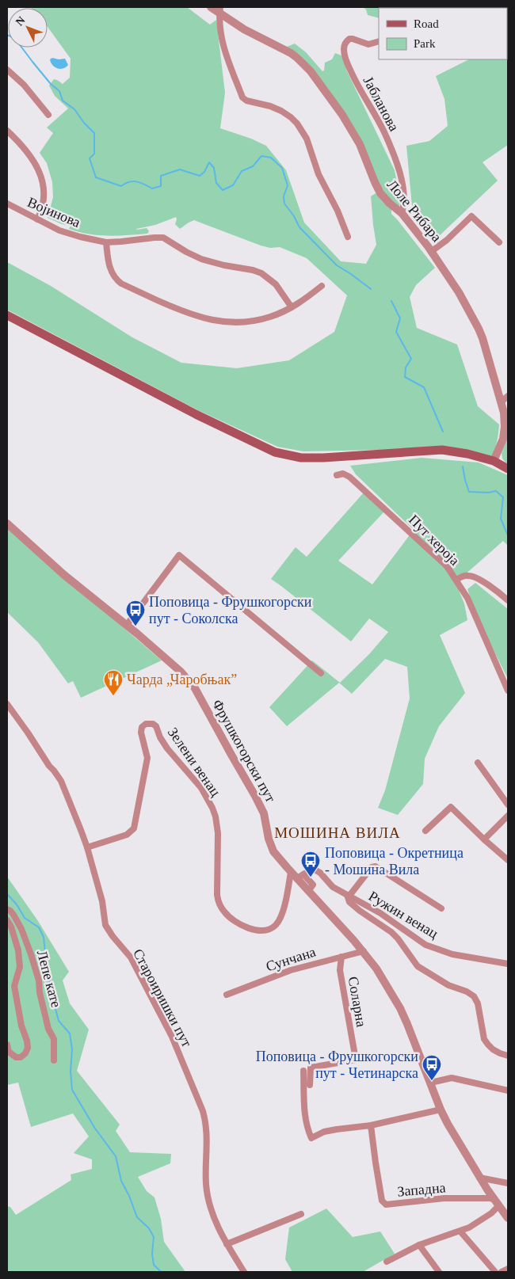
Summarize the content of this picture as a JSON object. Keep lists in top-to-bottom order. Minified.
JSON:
{"streets":{"street":["Јабланова","Лоле Рибара","Војинова","Пут хероја","Фрушкогорски пут","Зелени венац","Ружин венац","Сунчана","Лепе кате","Староиришки пут","Соларна","Западна"]},"crossings":[["Јабланова","Лоле Рибара"],["Фрушкогорски пут","Зелени венац"],["Фрушкогорски пут","Ружин венац"],["Фрушкогорски пут","Сунчана"],["Фрушкогорски пут","Западна"],["Зелени венац","Староиришки пут"],["Сунчана","Соларна"]],"districts":["МОШИНА ВИЛА"],"places":{"bus stop":["Поповица - Фрушкогорски пут - Соколска","Поповица - Окретница - Мошина Вила","Поповица - Фрушкогорски пут - Четинарска"],"restaurant":["Чарда „Чаробњак”"]},"legend":["Road","Park"],"north":"top left"}
